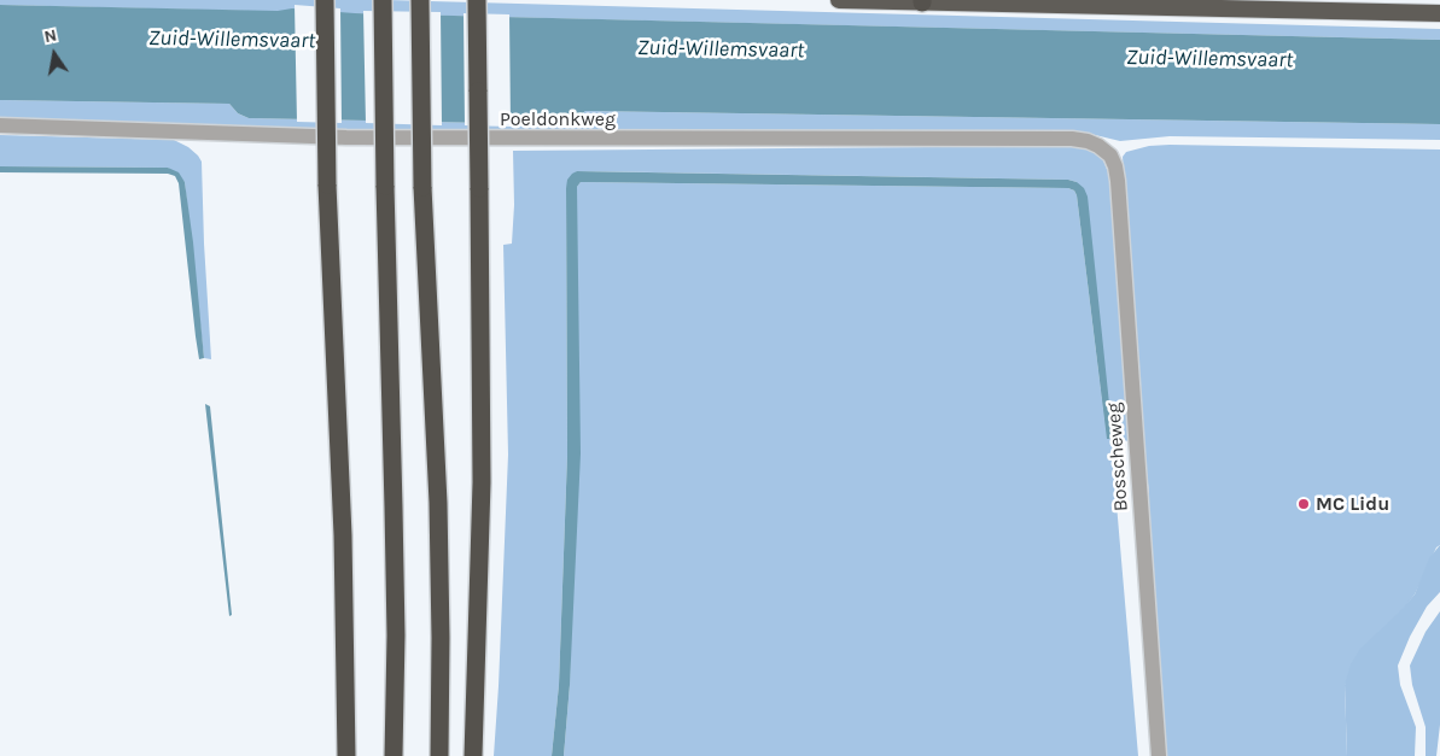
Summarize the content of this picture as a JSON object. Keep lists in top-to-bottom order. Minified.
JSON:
{"streets":{"street":["Poeldonkweg","Bosscheweg"]},"crossings":[["Poeldonkweg","Bosscheweg"]],"water":["Zuid-Willemsvaart"],"places":["MC Lidu"],"north":"top"}
